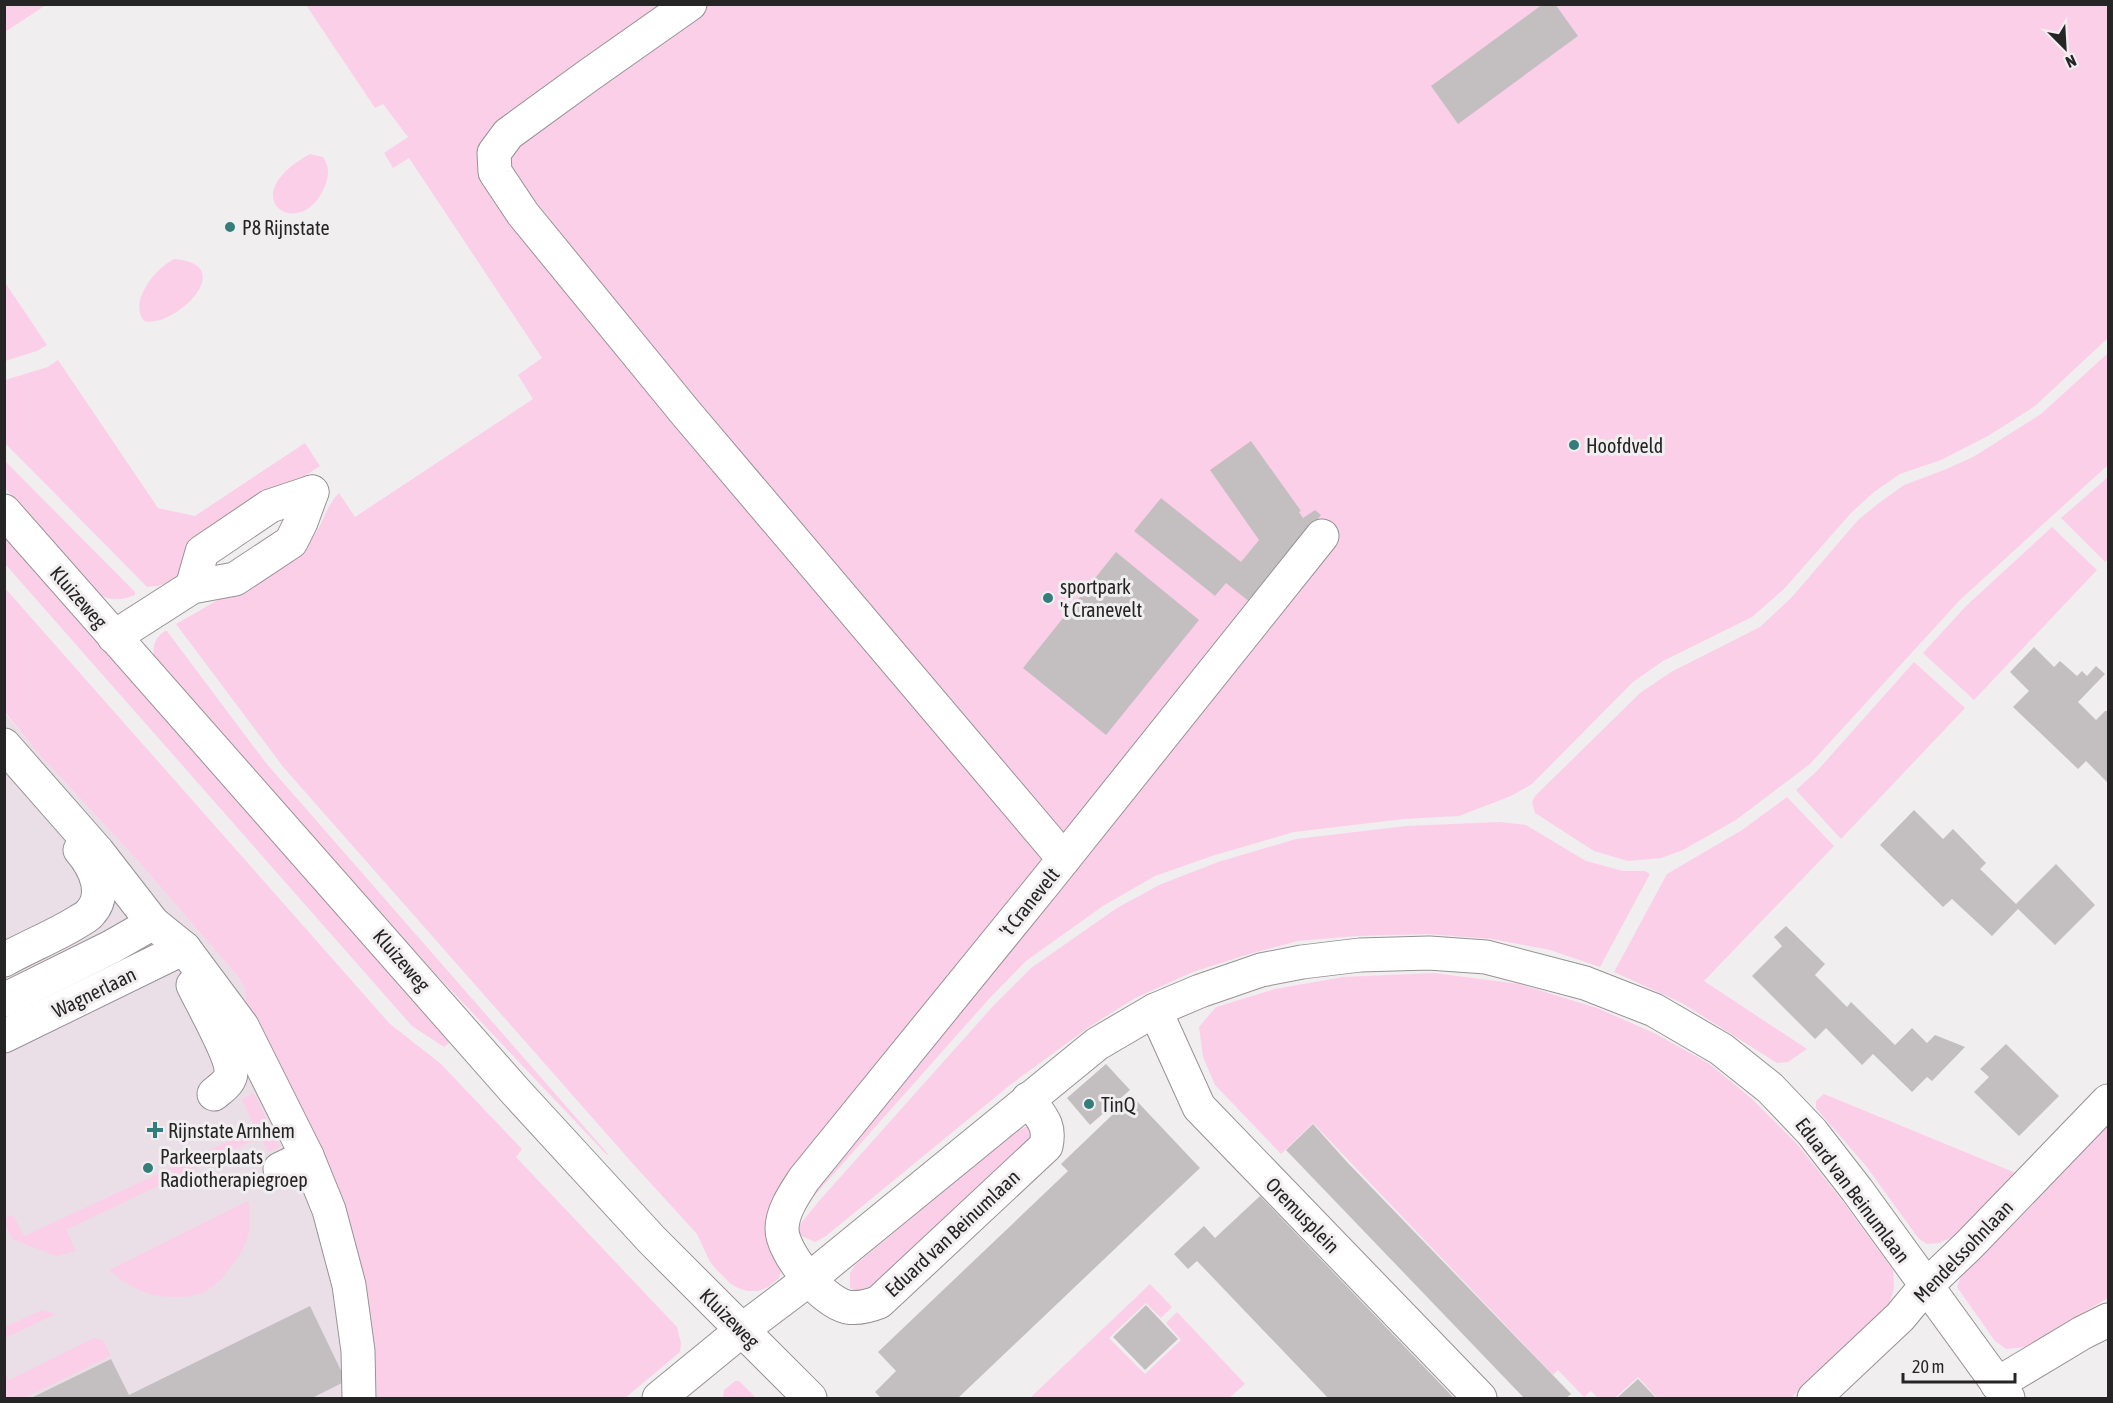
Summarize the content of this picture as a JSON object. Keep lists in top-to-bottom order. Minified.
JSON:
{"streets":{"street":["Kluizeweg","'t Cranevelt","Wagnerlaan","Eduard van Beinumlaan","Oremusplein","Mendelssohnlaan"]},"crossings":[["Kluizeweg","Eduard van Beinumlaan"],["'t Cranevelt","Eduard van Beinumlaan"],["Eduard van Beinumlaan","Oremusplein"],["Eduard van Beinumlaan","Mendelssohnlaan"]],"places":{"other":["P8 Rijnstate","Hoofdveld","sportpark 't Cranevelt","TinQ","Parkeerplaats Radiotherapiegroep"],"health":["Rijnstate Arnhem"]},"scale_bar":"20 m","north":"bottom right"}
